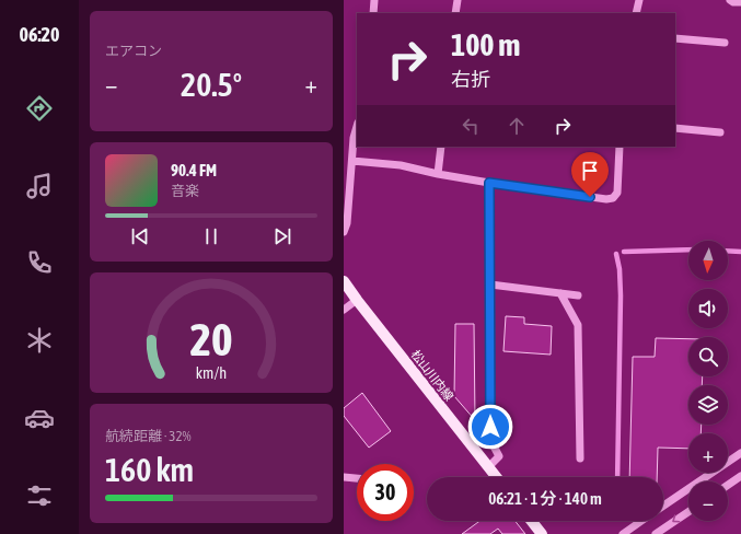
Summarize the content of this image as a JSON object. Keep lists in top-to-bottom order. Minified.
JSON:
{"streets":{"main road":["松山川内線"]},"north":"bottom","page":{"tabs":"06:20","tile":["エアコン",["航続距離 · 32%","160 km"]],"turn":["100 m","右折"],"heat":["−","20.5°","+"],"song":["90.4 FM","音楽"],"map_buttons":["+","−"],"limit":"30","trip":"06:21 · 1 分 · 140 m","gauge":["20","km/h"]}}
